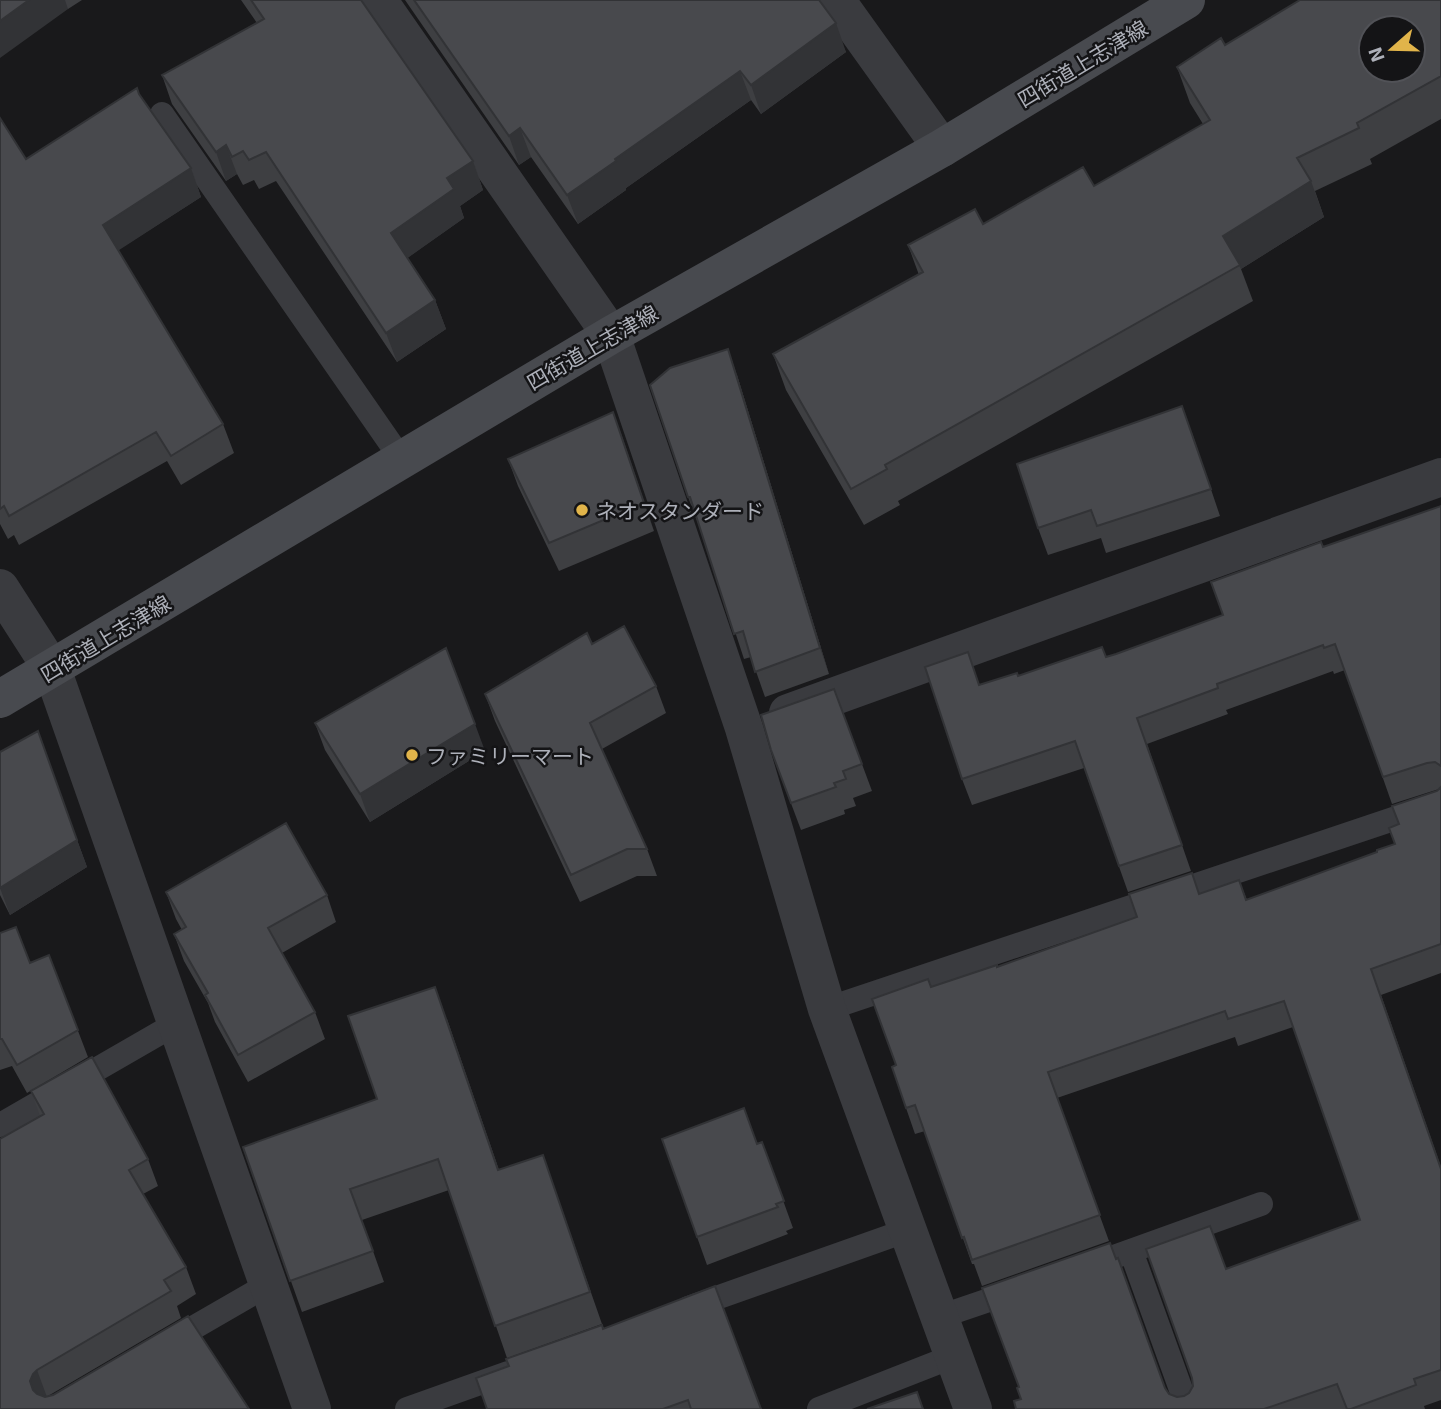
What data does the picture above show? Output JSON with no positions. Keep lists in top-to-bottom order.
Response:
{
  "streets": {
    "main road": ["四街道上志津線"]
  },
  "places": ["ネオスタンダード", "ファミリーマート"],
  "north": "left"
}
